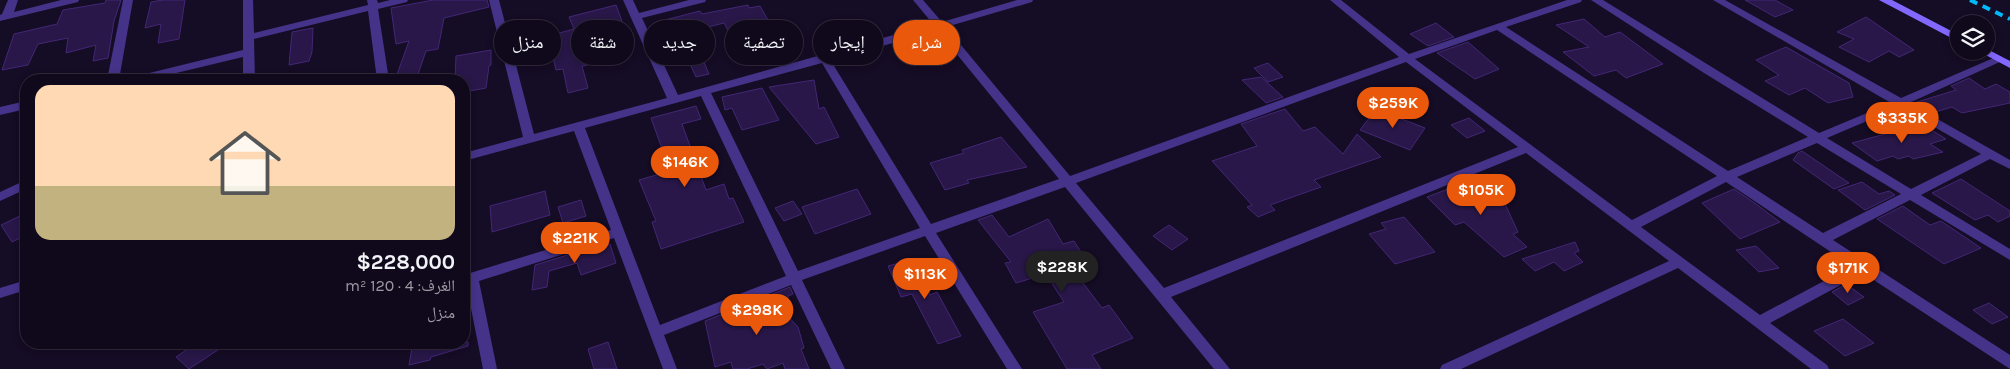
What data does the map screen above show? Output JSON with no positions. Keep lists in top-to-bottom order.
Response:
{
  "page": {
    "chip": [
      "شراء",
      "إيجار",
      "تصفية",
      "جديد",
      "شقة",
      "منزل"
    ],
    "list": [
      {
        "name": "$228,000",
        "note": "الغرف: 4 · 120 m² · منزل"
      }
    ],
    "price": [
      "$259K",
      "$335K",
      "$146K",
      "$105K",
      "$221K",
      "$228K",
      "$171K",
      "$113K",
      "$298K"
    ]
  }
}
